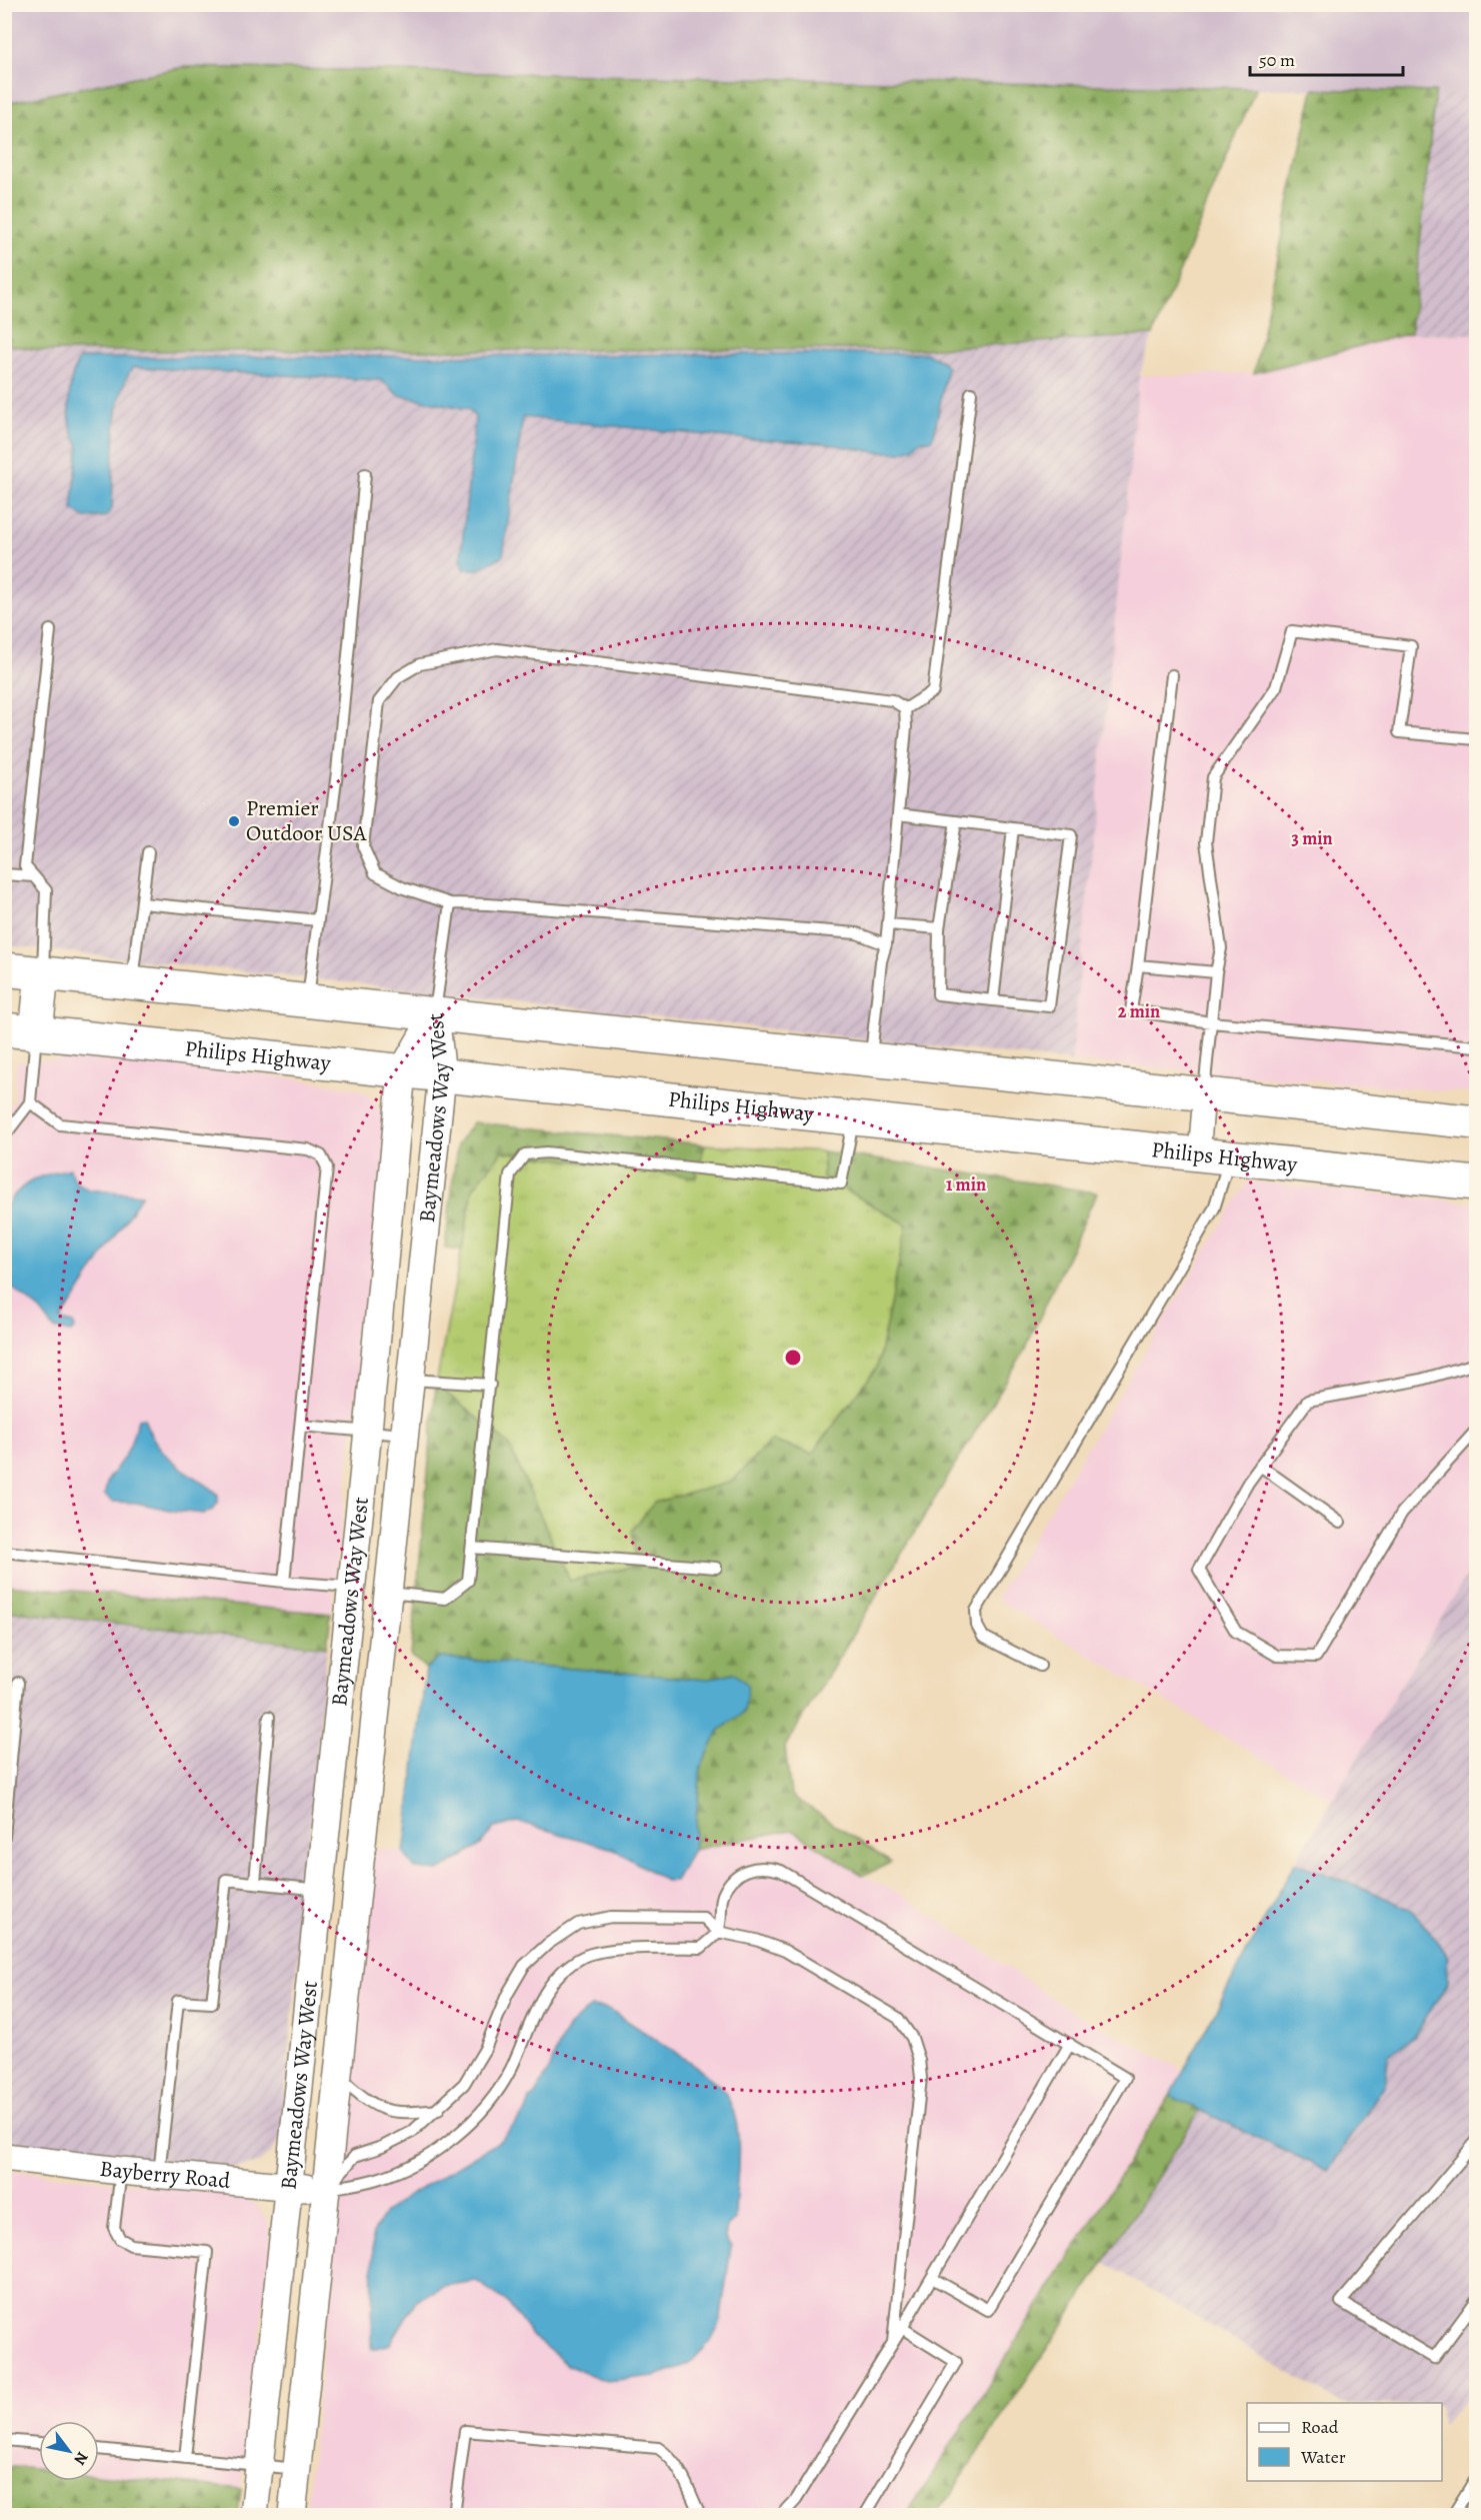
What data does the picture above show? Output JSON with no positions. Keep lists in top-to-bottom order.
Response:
{
  "streets": {
    "main road": ["Philips Highway"],
    "street": ["Baymeadows Way West", "Bayberry Road"]
  },
  "crossings": [
    ["Philips Highway", "Baymeadows Way West"],
    ["Baymeadows Way West", "Bayberry Road"]
  ],
  "places": ["Premier Outdoor USA"],
  "legend": ["Road", "Water"],
  "scale_bar": "50 m",
  "north": "bottom right",
  "rings": ["3 min", "2 min", "1 min"]
}
